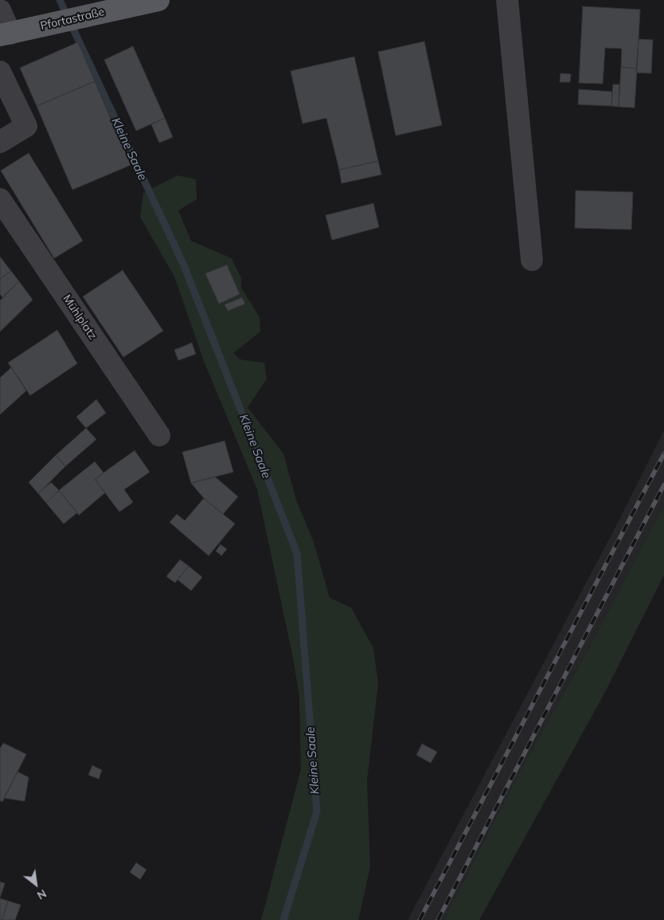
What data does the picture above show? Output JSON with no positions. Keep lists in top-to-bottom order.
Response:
{
  "streets": {
    "main road": ["Pfortastraße"],
    "street": ["Mühlplatz"]
  },
  "water": ["Kleine Saale"],
  "north": "bottom right"
}
